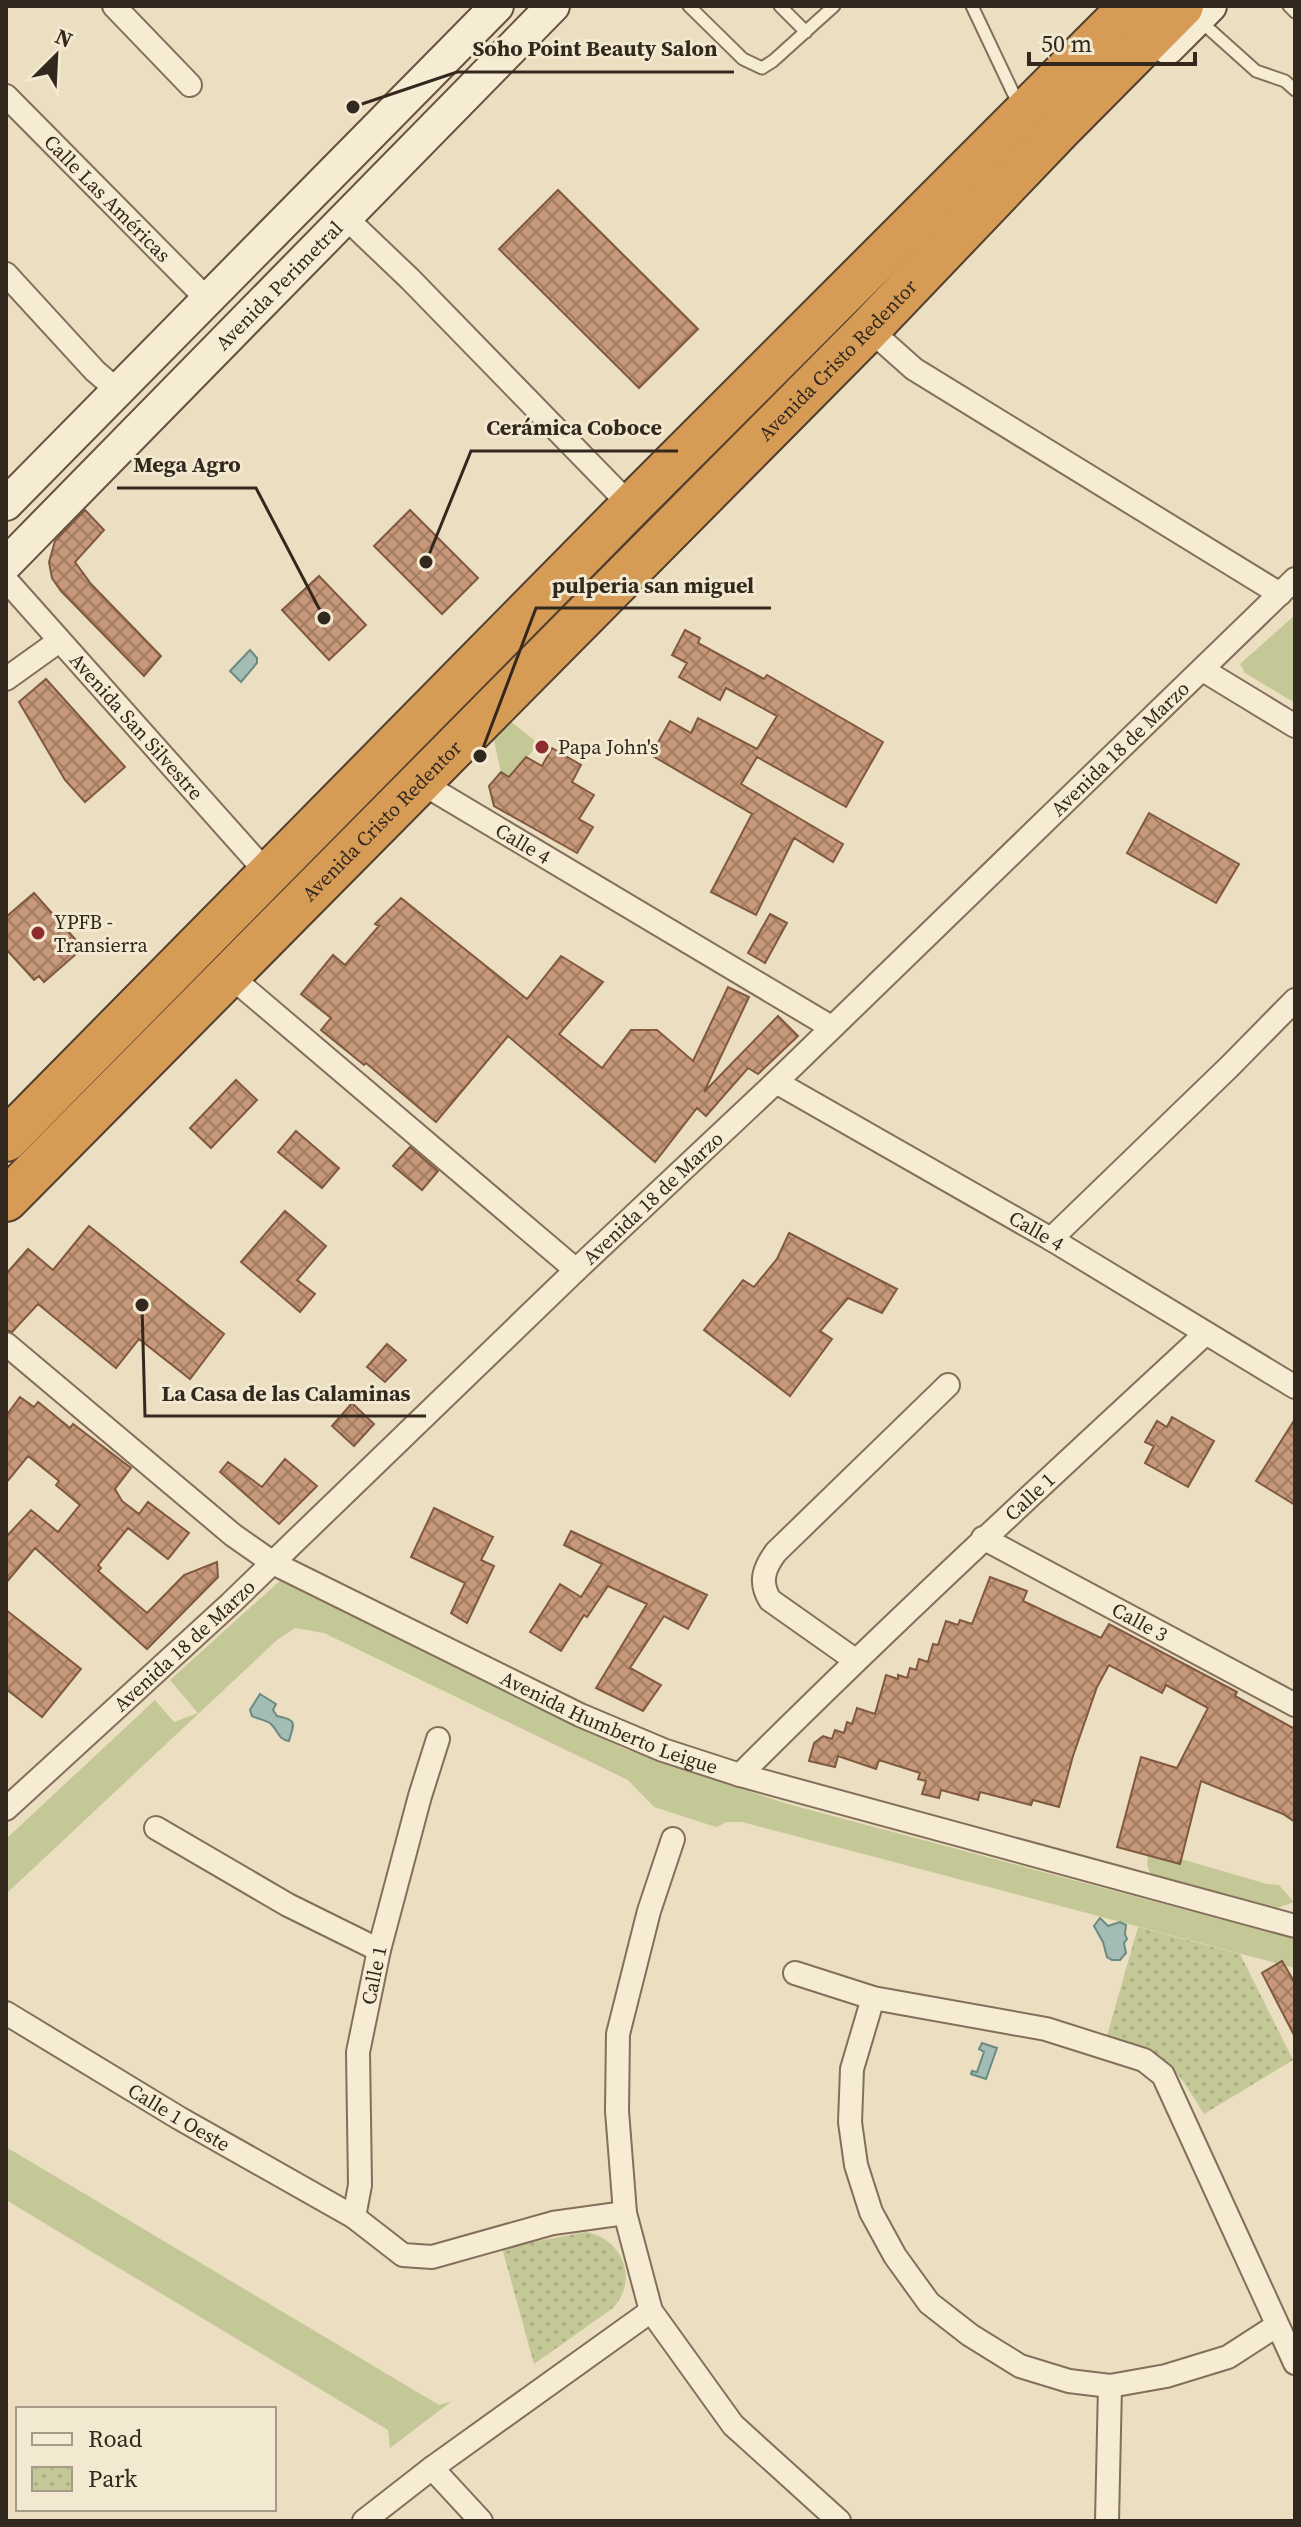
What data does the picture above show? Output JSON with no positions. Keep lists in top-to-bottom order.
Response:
{
  "streets": {
    "highway": ["Avenida Cristo Redentor"],
    "street": [
      "Calle Las Américas",
      "Avenida Perimetral",
      "Avenida San Silvestre",
      "Avenida 18 de Marzo",
      "Calle 4",
      "Calle 1",
      "Calle 3",
      "Avenida Humberto Leigue",
      "Calle 1 Oeste"
    ]
  },
  "crossings": [
    ["Calle Las Américas", "Avenida Perimetral"],
    ["Avenida Cristo Redentor", "Avenida San Silvestre"],
    ["Avenida Cristo Redentor", "Calle 4"],
    ["Avenida 18 de Marzo", "Calle 4"],
    ["Avenida 18 de Marzo", "Avenida Humberto Leigue"],
    ["Calle 4", "Calle 1"],
    ["Calle 1", "Calle 3"],
    ["Calle 1", "Avenida Humberto Leigue"],
    ["Calle 1", "Calle 1 Oeste"]
  ],
  "places": [
    "Soho Point Beauty Salon",
    "Cerámica Coboce",
    "Mega Agro",
    "Papa John's",
    "pulperia san miguel",
    "YPFB - Transierra",
    "La Casa de las Calaminas"
  ],
  "legend": ["Road", "Park"],
  "scale_bar": "50 m",
  "north": "top right"
}
